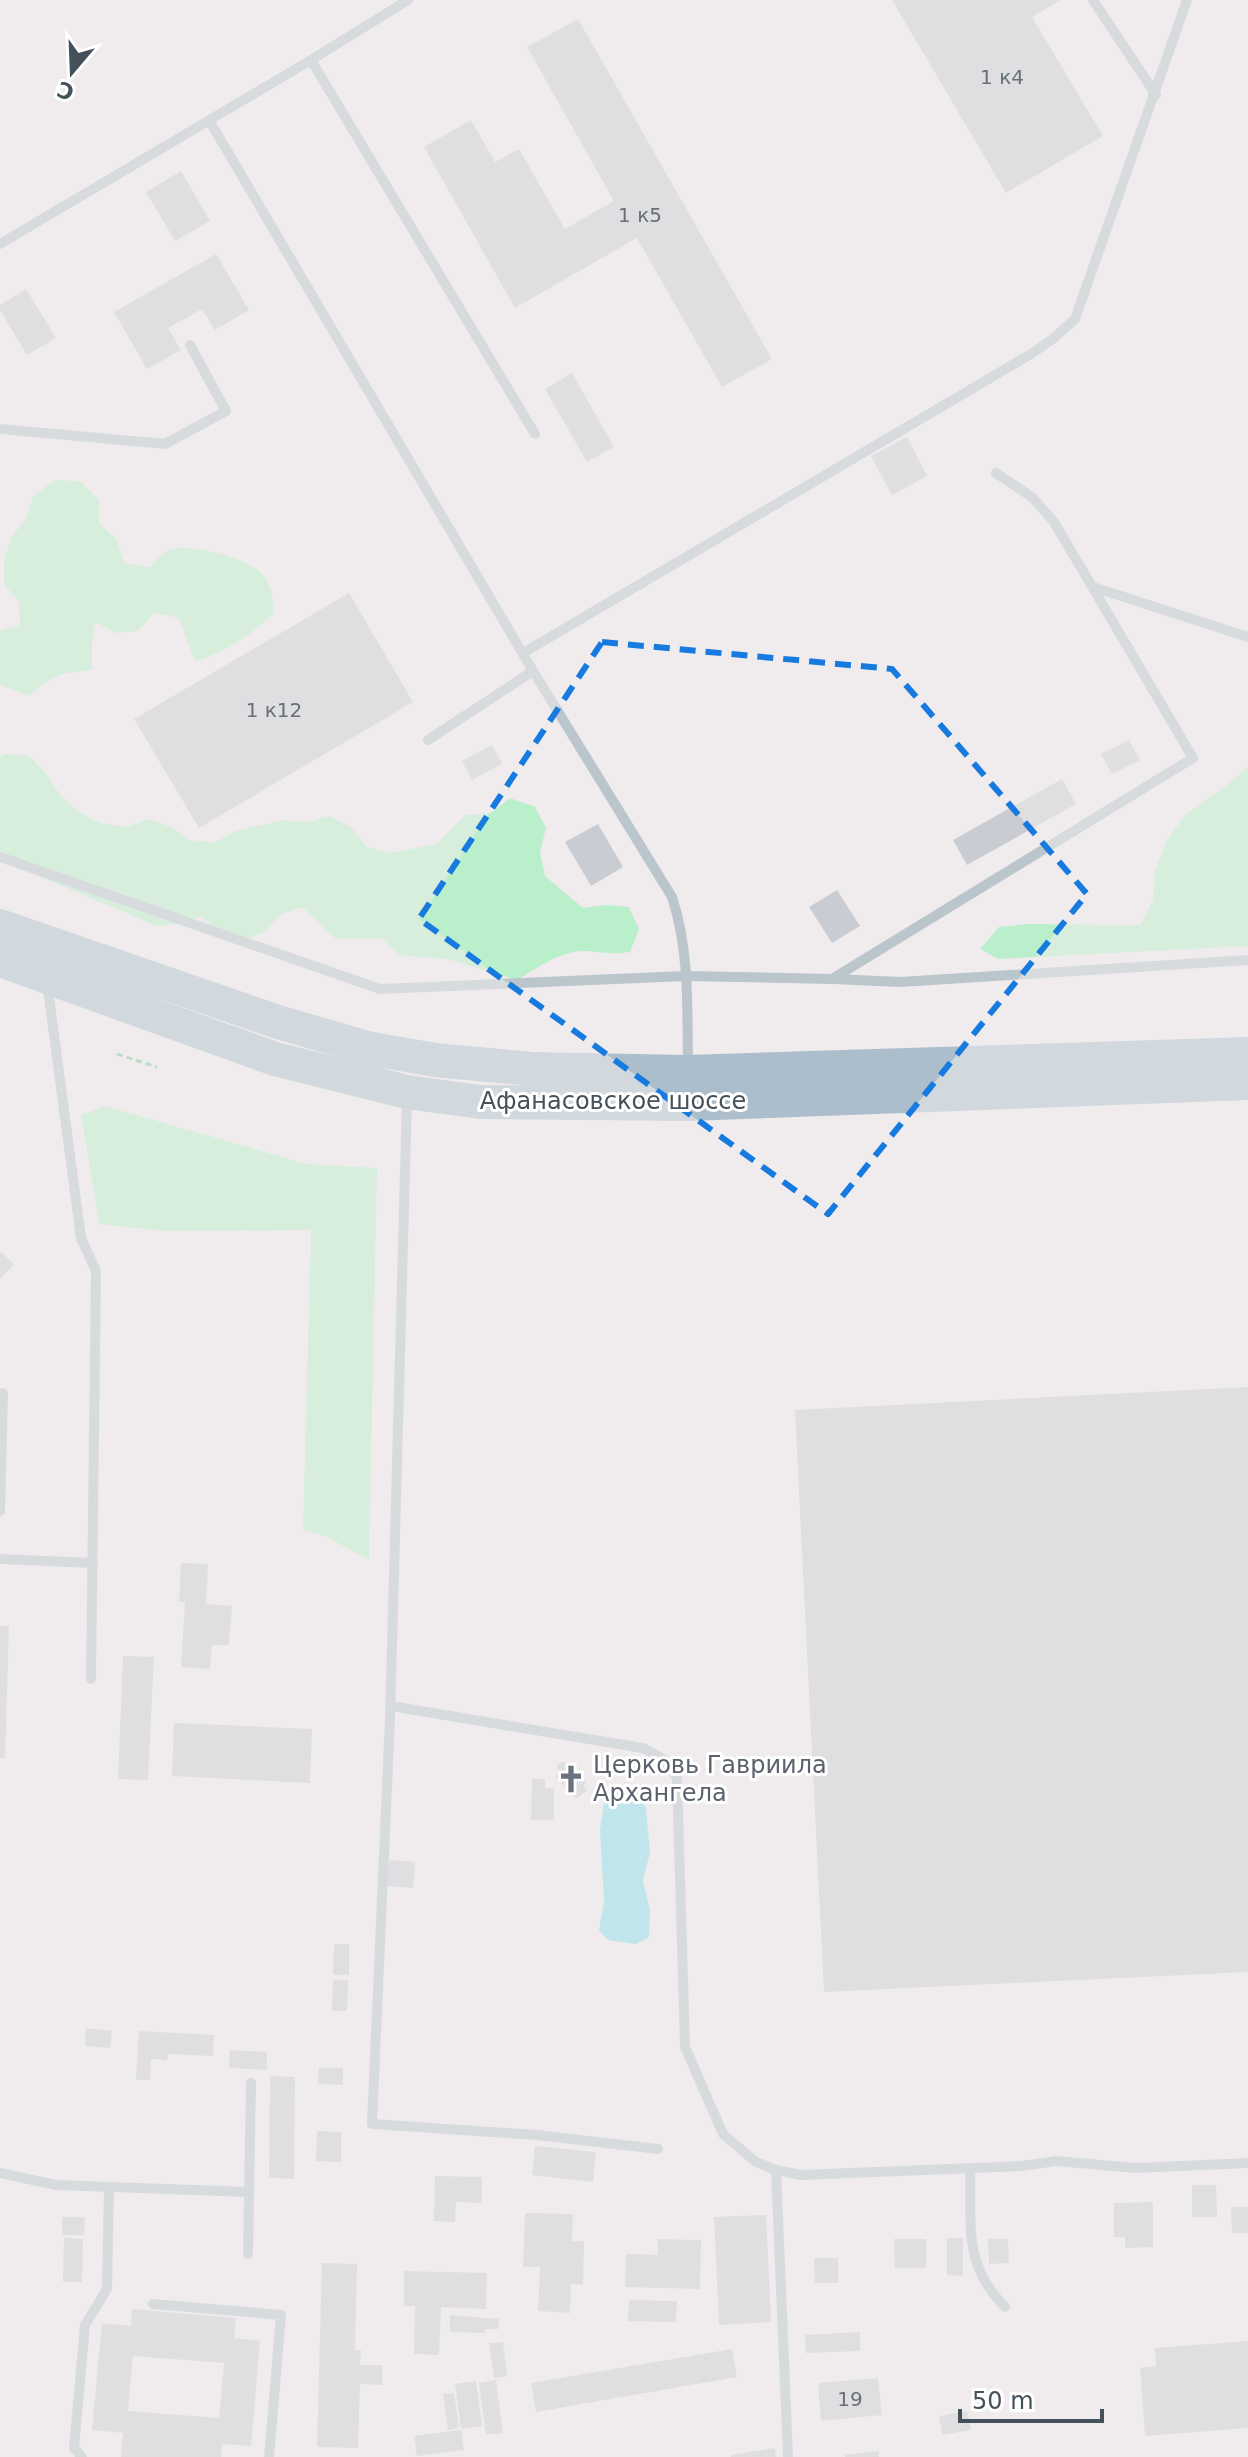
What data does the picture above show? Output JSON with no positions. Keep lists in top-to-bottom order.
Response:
{
  "streets": {
    "main road": ["Афанасовское шоссе"]
  },
  "places": {
    "church": ["Церковь Гавриила Архангела"]
  },
  "house_numbers": [
    "1 к4",
    "1 к5",
    "1 к12",
    "19"
  ],
  "scale_bar": "50 m",
  "north": "bottom"
}
